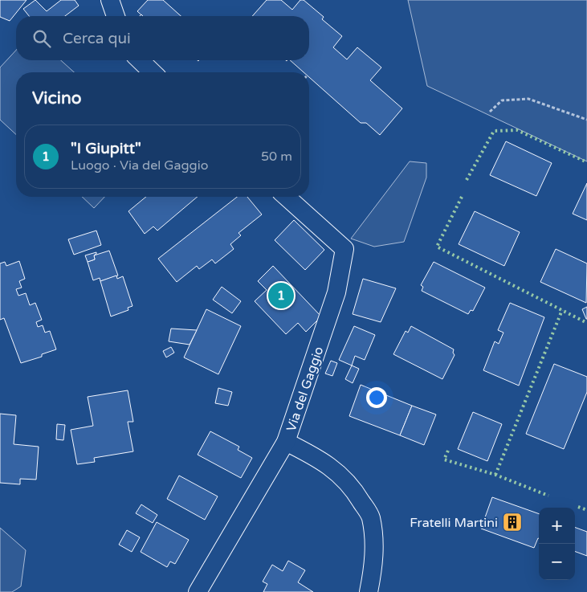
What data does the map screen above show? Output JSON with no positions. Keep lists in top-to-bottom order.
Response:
{
  "streets": {
    "street": ["Via del Gaggio"]
  },
  "places": {
    "building": ["Fratelli Martini"]
  },
  "page": {
    "search": "Cerca qui",
    "heading": "Vicino",
    "list": [
      {
        "mark": "1",
        "name": "\"I Giupitt\"",
        "note": "Luogo · Via del Gaggio",
        "value": "50 m"
      }
    ],
    "pins": "1",
    "map_buttons": ["+", "−"]
  }
}
